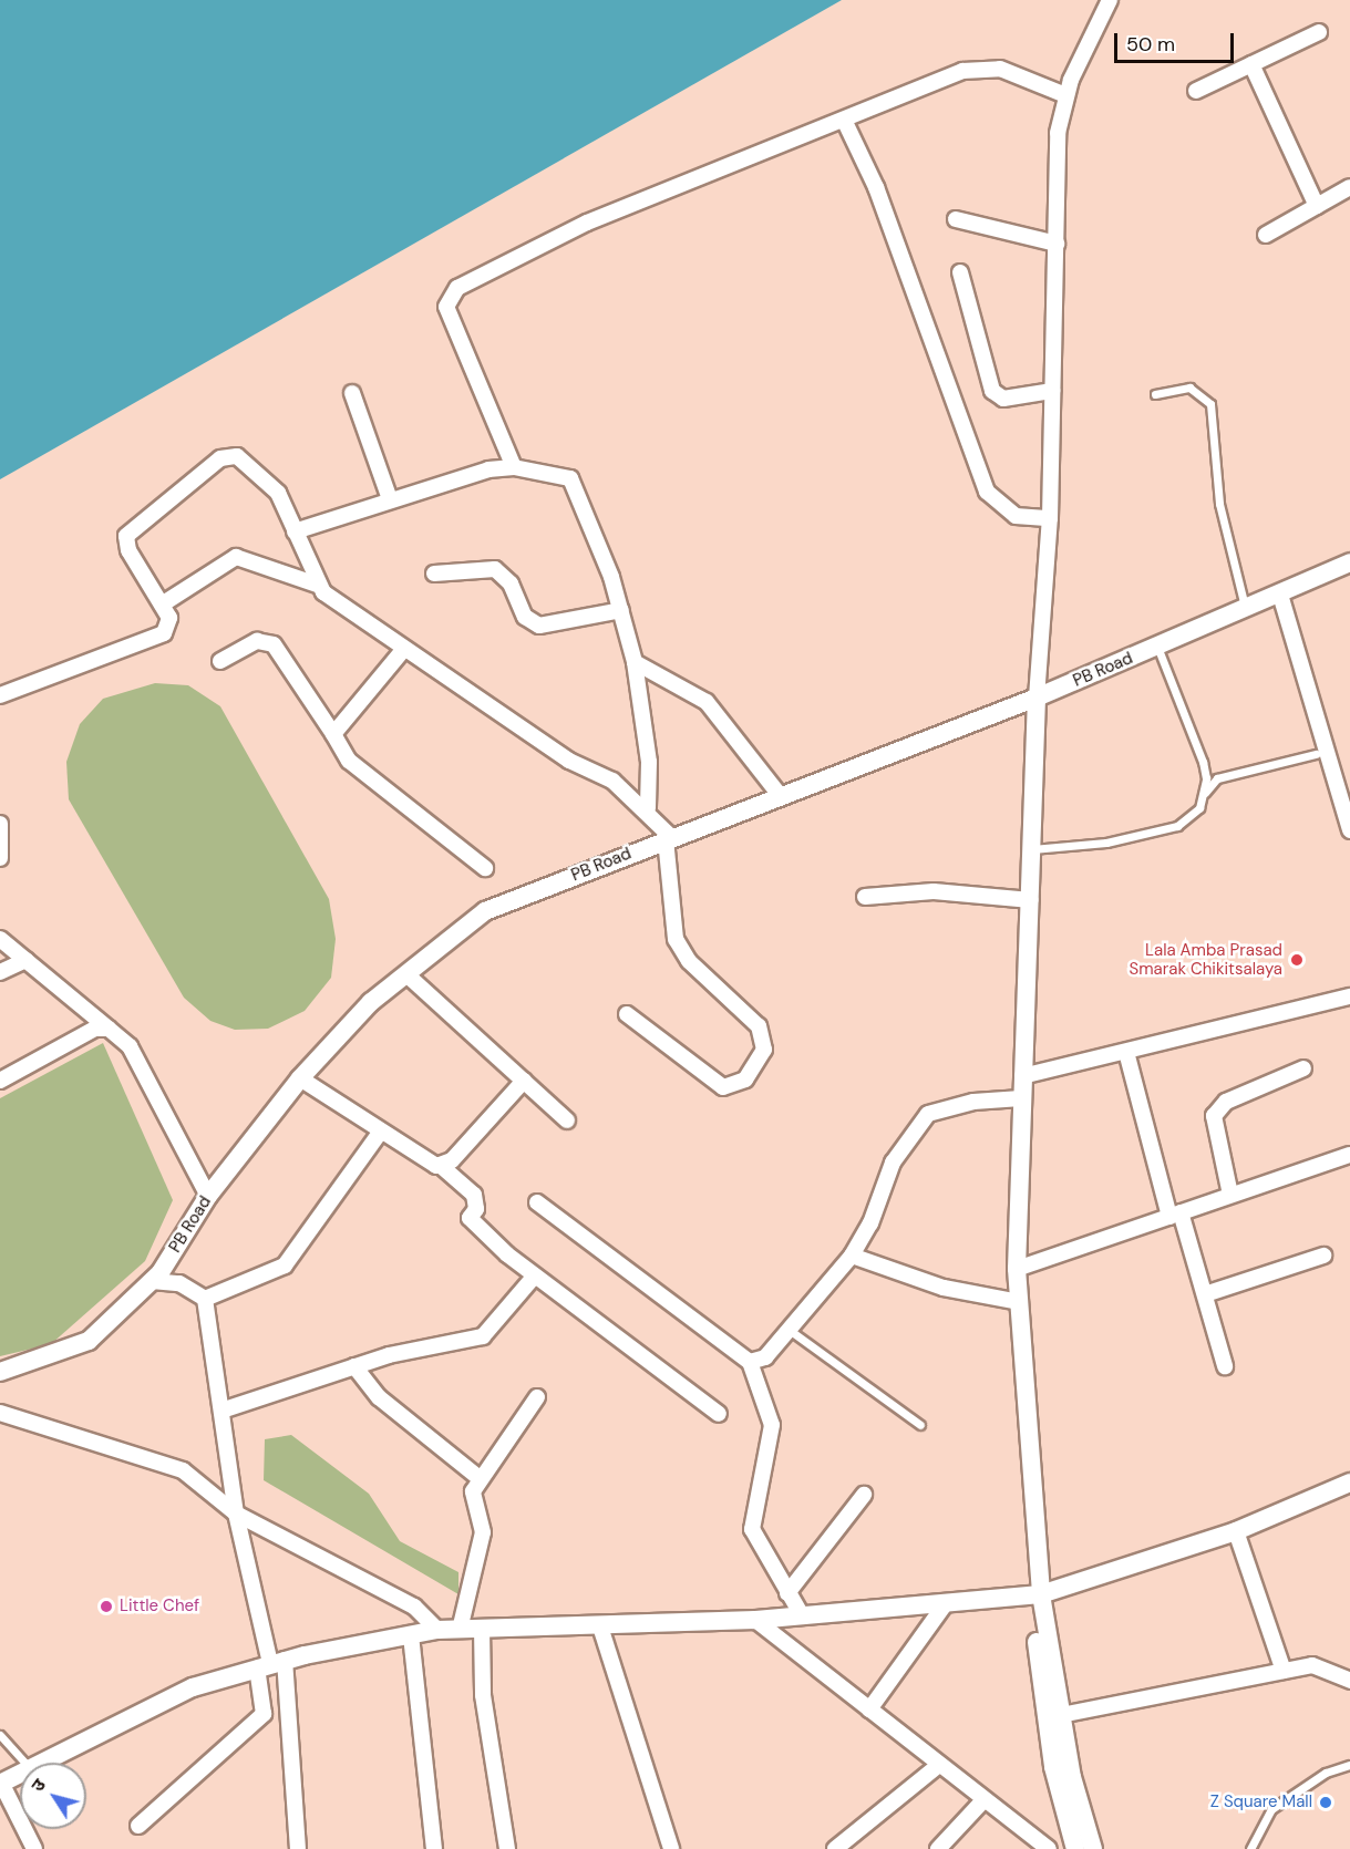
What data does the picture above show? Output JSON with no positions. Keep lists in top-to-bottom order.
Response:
{
  "streets": {
    "street": ["PB Road"]
  },
  "places": ["Lala Amba Prasad Smarak Chikitsalaya", "Little Chef", "Z Square Mall"],
  "scale_bar": "50 m",
  "north": "top left"
}
